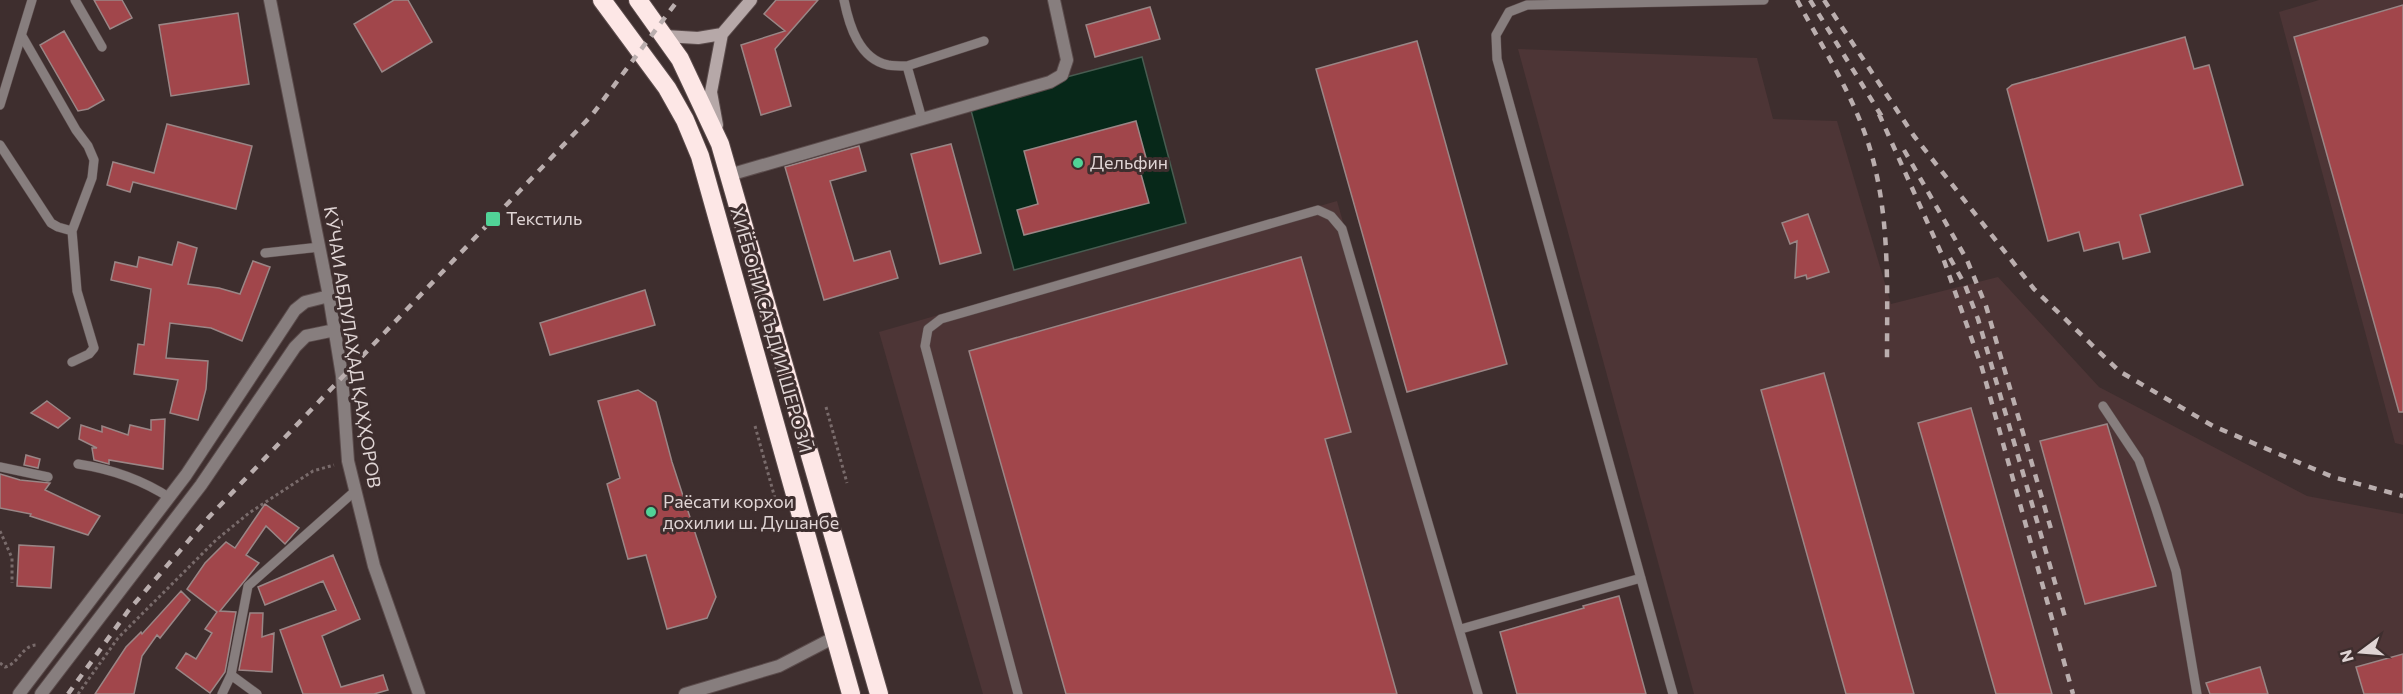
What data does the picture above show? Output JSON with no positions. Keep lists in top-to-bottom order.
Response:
{
  "streets": {
    "highway": ["ХИЁБОНИ САЪДИИ ШЕРОЗӢ"],
    "street": ["КӮЧАИ АБДУЛАҲАД ҚАҲҲОРОВ"]
  },
  "places": {
    "other": ["Дельфин", "Раёсати корхои дохилии ш. Душанбе"],
    "transit": ["Текстиль"]
  },
  "north": "left"
}
